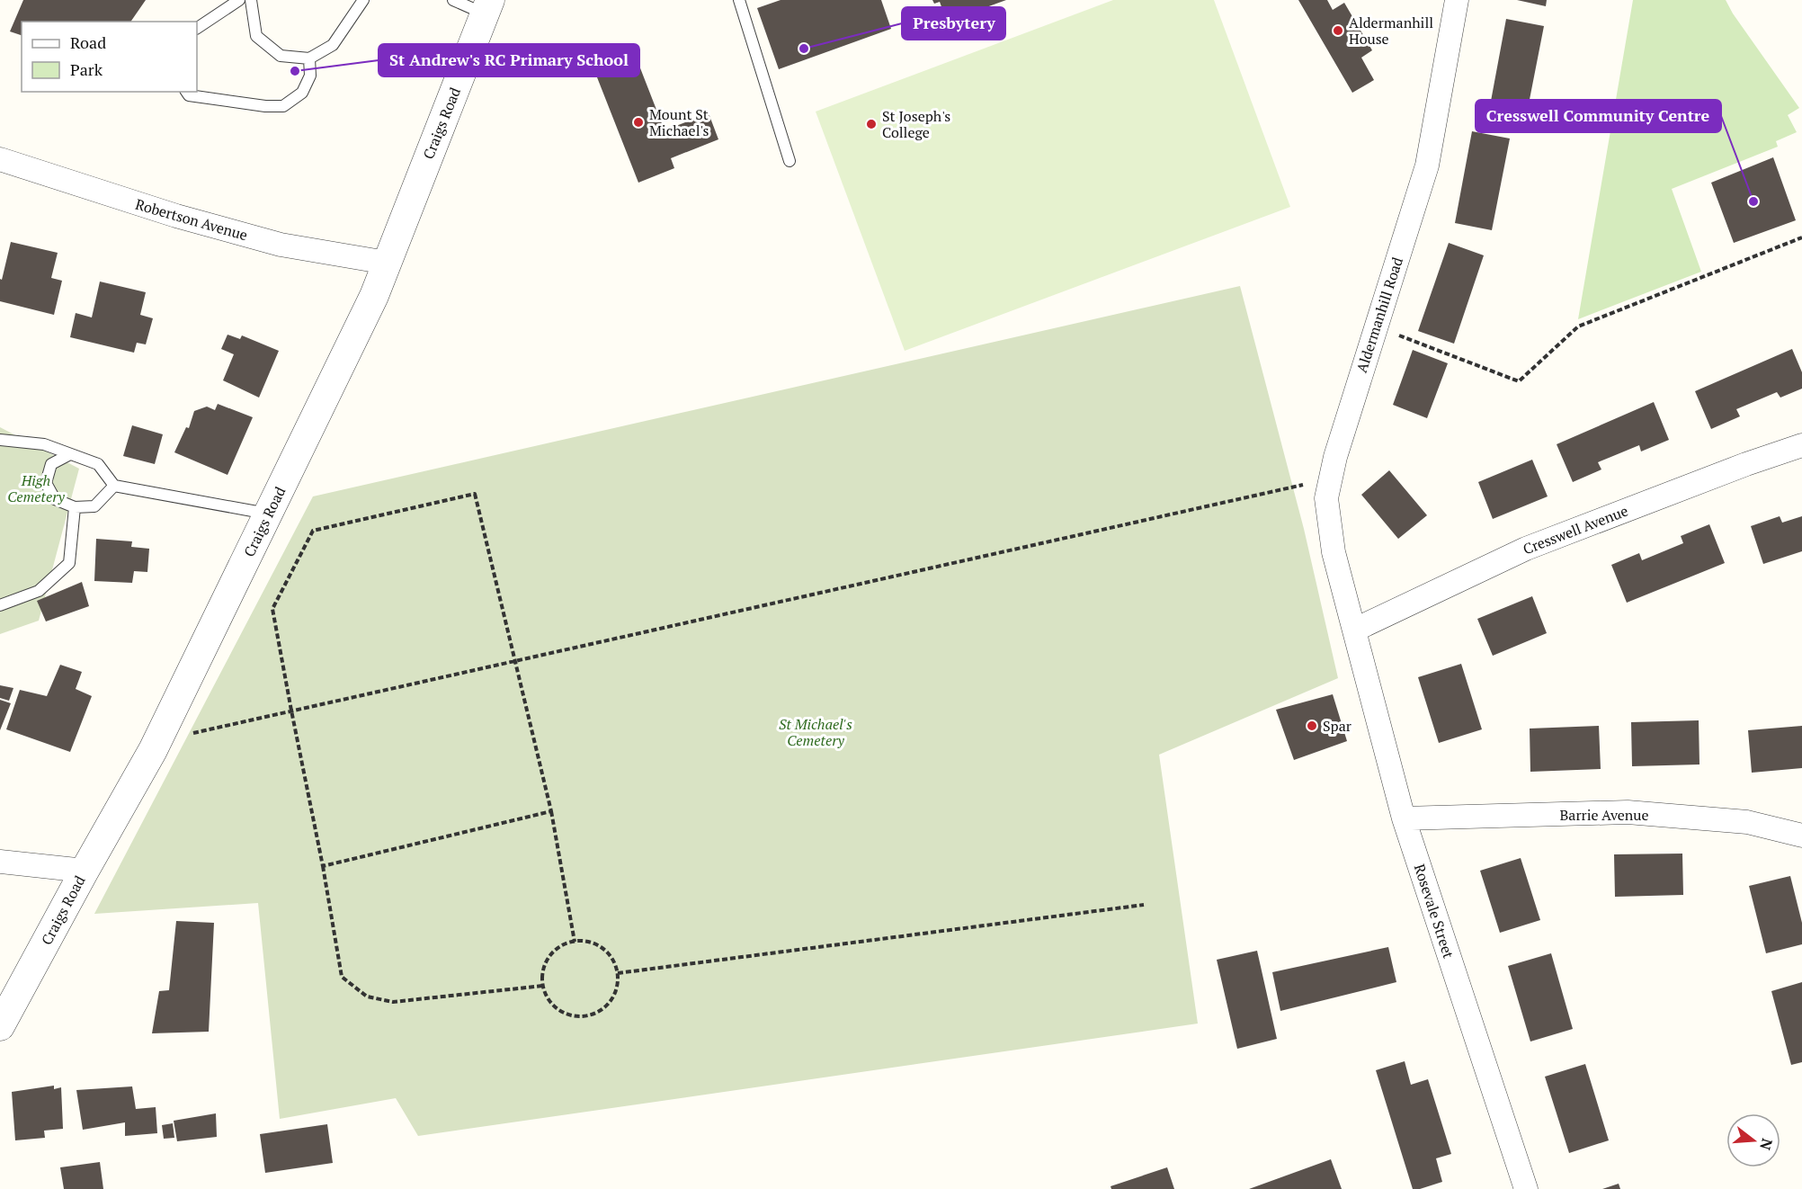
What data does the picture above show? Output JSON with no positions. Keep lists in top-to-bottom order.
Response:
{
  "streets": {
    "street": [
      "Craigs Road",
      "Robertson Avenue",
      "Aldermanhill Road",
      "Cresswell Avenue",
      "Barrie Avenue",
      "Rosevale Street"
    ]
  },
  "crossings": [
    ["Craigs Road", "Robertson Avenue"],
    ["Aldermanhill Road", "Cresswell Avenue"],
    ["Aldermanhill Road", "Rosevale Street"],
    ["Cresswell Avenue", "Rosevale Street"],
    ["Barrie Avenue", "Rosevale Street"]
  ],
  "parks": ["High Cemetery", "St Michael's Cemetery"],
  "places": [
    "Aldermanhill House",
    "Presbytery",
    "St Andrew's RC Primary School",
    "Mount St Michael's",
    "St Joseph's College",
    "Cresswell Community Centre",
    "Spar"
  ],
  "legend": ["Road", "Park"],
  "north": "right"
}
